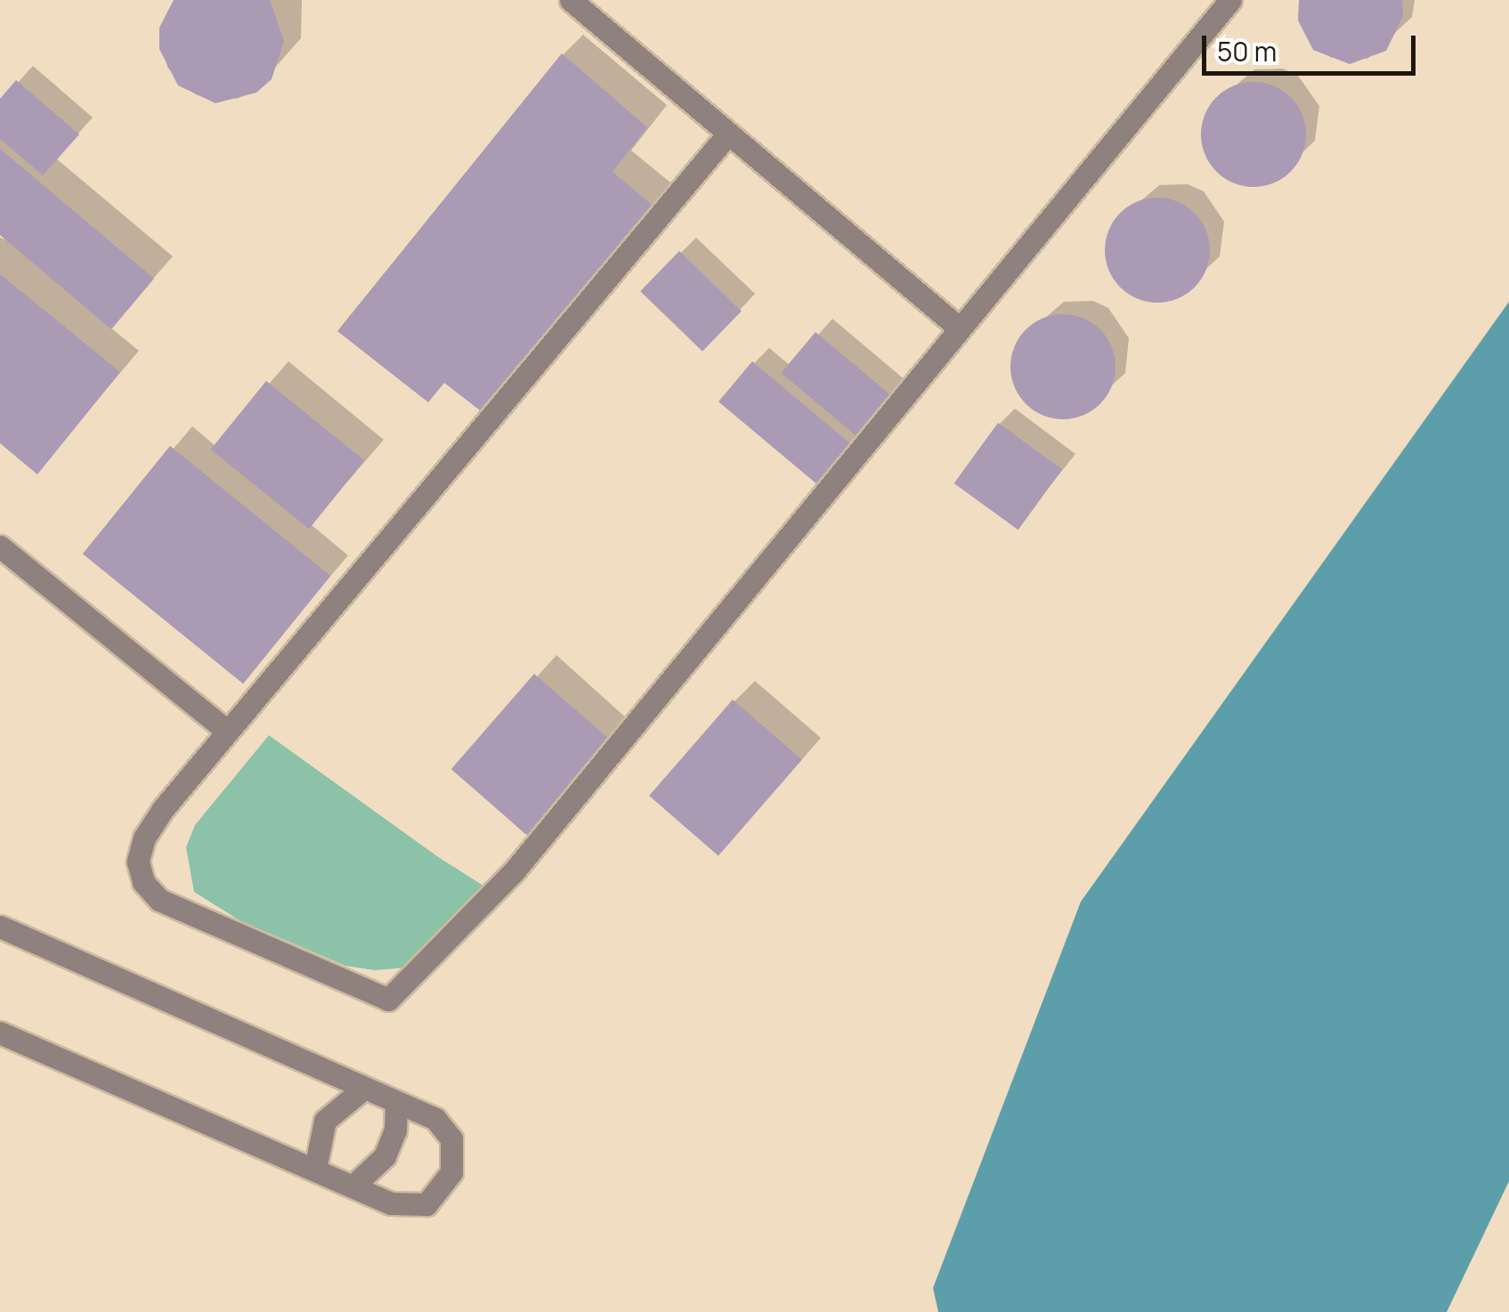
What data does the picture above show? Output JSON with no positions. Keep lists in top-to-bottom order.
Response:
{
  "scale_bar": "50 m"
}
